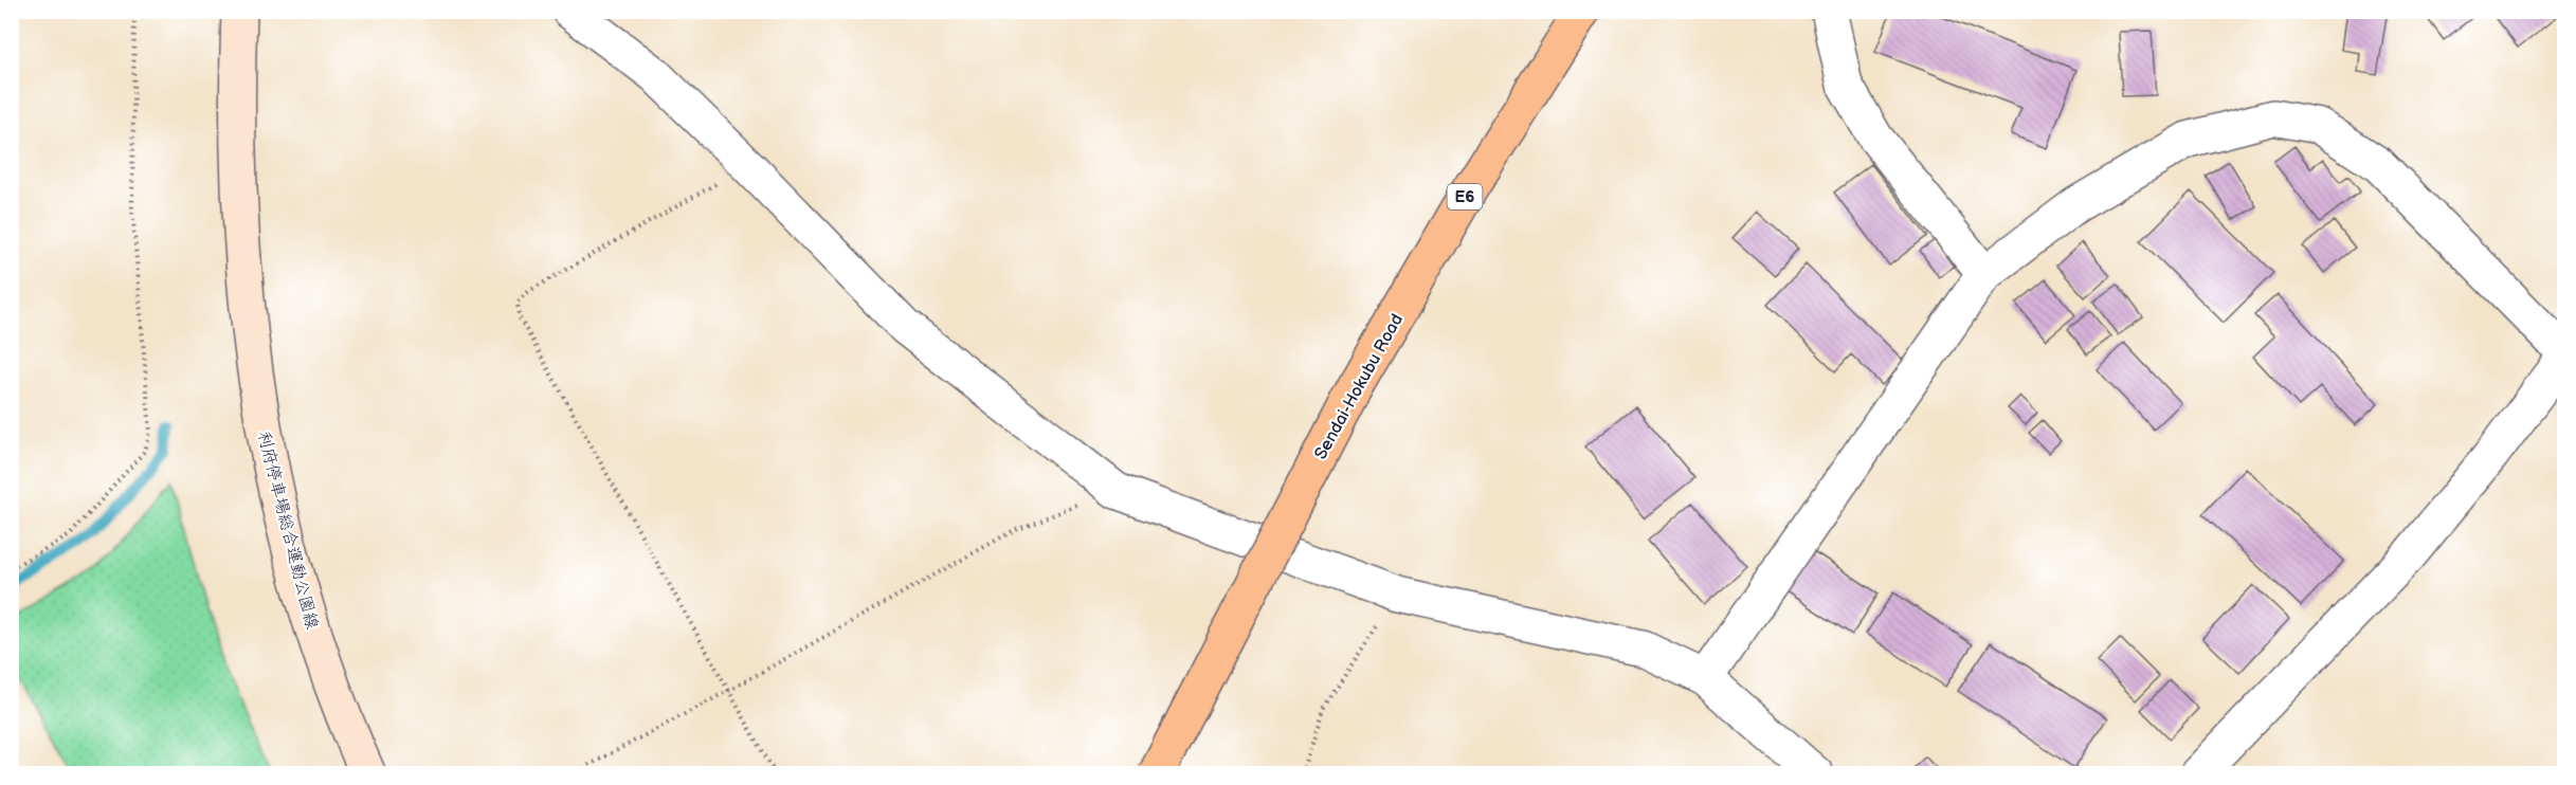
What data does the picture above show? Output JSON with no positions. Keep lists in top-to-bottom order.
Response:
{
  "streets": {
    "highway": ["E6", "Sendai-Hokubu Road"],
    "main road": ["利府停車場総合運動公園線"]
  }
}
